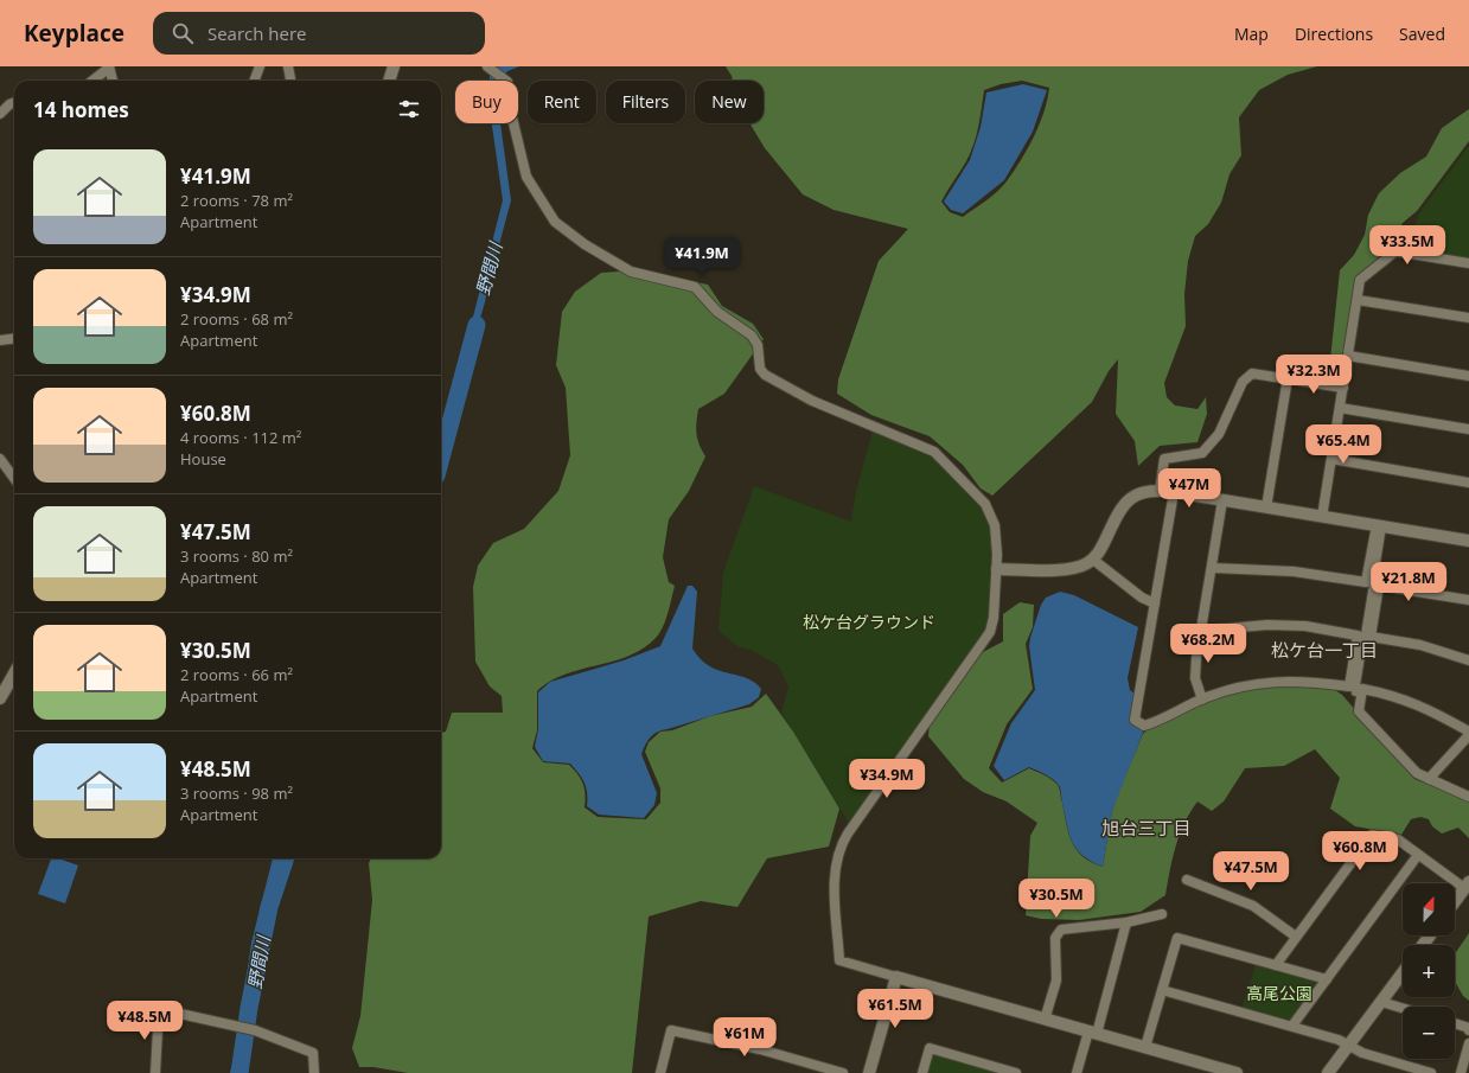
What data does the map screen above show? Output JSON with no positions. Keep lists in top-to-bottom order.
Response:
{
  "districts": ["松ケ台一丁目", "旭台三丁目"],
  "water": ["野間川"],
  "parks": ["松ケ台グラウンド", "高尾公園"],
  "north": "top",
  "page": {
    "header": "Keyplace",
    "search": "Search here",
    "nav": ["Map", "Directions", "Saved"],
    "chip": [
      "Buy",
      "Rent",
      "Filters",
      "New"
    ],
    "heading": "14 homes",
    "list": [
      {
        "name": "¥41.9M",
        "note": "2 rooms · 78 m² · Apartment"
      },
      {
        "name": "¥34.9M",
        "note": "2 rooms · 68 m² · Apartment"
      },
      {
        "name": "¥60.8M",
        "note": "4 rooms · 112 m² · House"
      },
      {
        "name": "¥47.5M",
        "note": "3 rooms · 80 m² · Apartment"
      },
      {
        "name": "¥30.5M",
        "note": "2 rooms · 66 m² · Apartment"
      },
      {
        "name": "¥48.5M",
        "note": "3 rooms · 98 m² · Apartment"
      }
    ],
    "price": [
      "¥33.5M",
      "¥41.9M",
      "¥32.3M",
      "¥65.4M",
      "¥47M",
      "¥21.8M",
      "¥68.2M",
      "¥34.9M",
      "¥60.8M",
      "¥47.5M",
      "¥30.5M",
      "¥61.5M",
      "¥48.5M",
      "¥61M"
    ],
    "map_buttons": ["+", "−"]
  }
}
